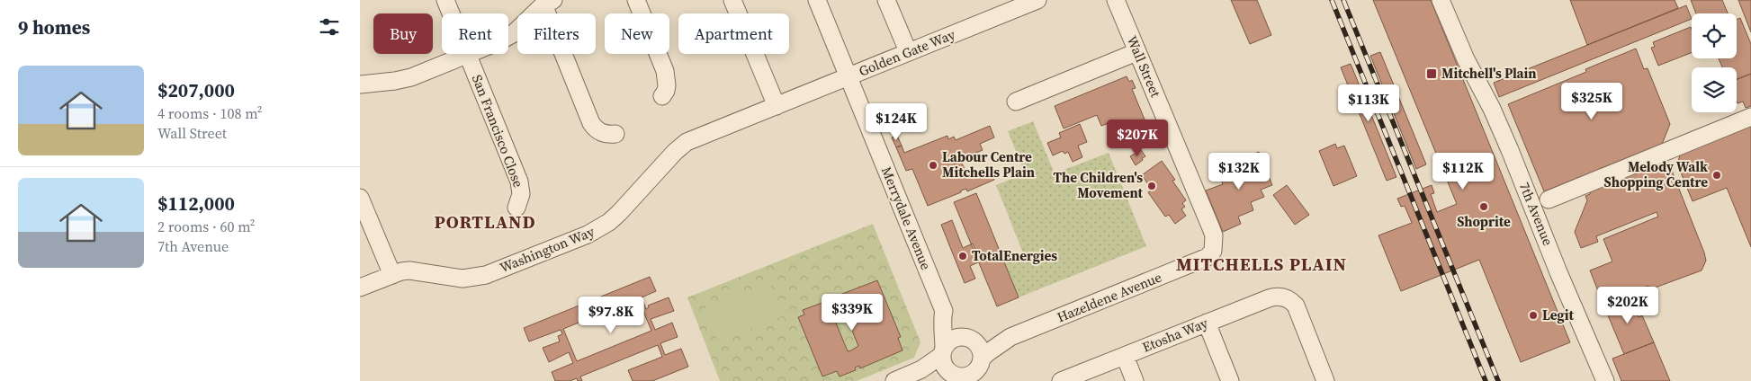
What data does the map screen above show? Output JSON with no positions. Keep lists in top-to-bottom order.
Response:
{
  "streets": {
    "street": [
      "Golden Gate Way",
      "Wall Street",
      "San Francisco Close",
      "7th Avenue",
      "Merrydale Avenue",
      "Washington Way",
      "Hazeldene Avenue",
      "Etosha Way"
    ]
  },
  "crossings": [
    ["Golden Gate Way", "Merrydale Avenue"],
    ["Golden Gate Way", "Washington Way"],
    ["Wall Street", "Hazeldene Avenue"],
    ["Merrydale Avenue", "Hazeldene Avenue"]
  ],
  "districts": ["PORTLAND", "MITCHELLS PLAIN"],
  "places": {
    "transit": ["Mitchell's Plain"],
    "other": [
      "Labour Centre Mitchells Plain",
      "Melody Walk Shopping Centre",
      "The Children's Movement",
      "Shoprite",
      "TotalEnergies",
      "Legit"
    ]
  },
  "page": {
    "heading": "9 homes",
    "chip": [
      "Buy",
      "Rent",
      "Filters",
      "New",
      "Apartment"
    ],
    "list": [
      {
        "name": "$207,000",
        "note": "4 rooms · 108 m² · Wall Street"
      },
      {
        "name": "$112,000",
        "note": "2 rooms · 60 m² · 7th Avenue"
      }
    ],
    "price": [
      "$325K",
      "$113K",
      "$124K",
      "$207K",
      "$132K",
      "$112K",
      "$202K",
      "$339K",
      "$97.8K"
    ]
  }
}
